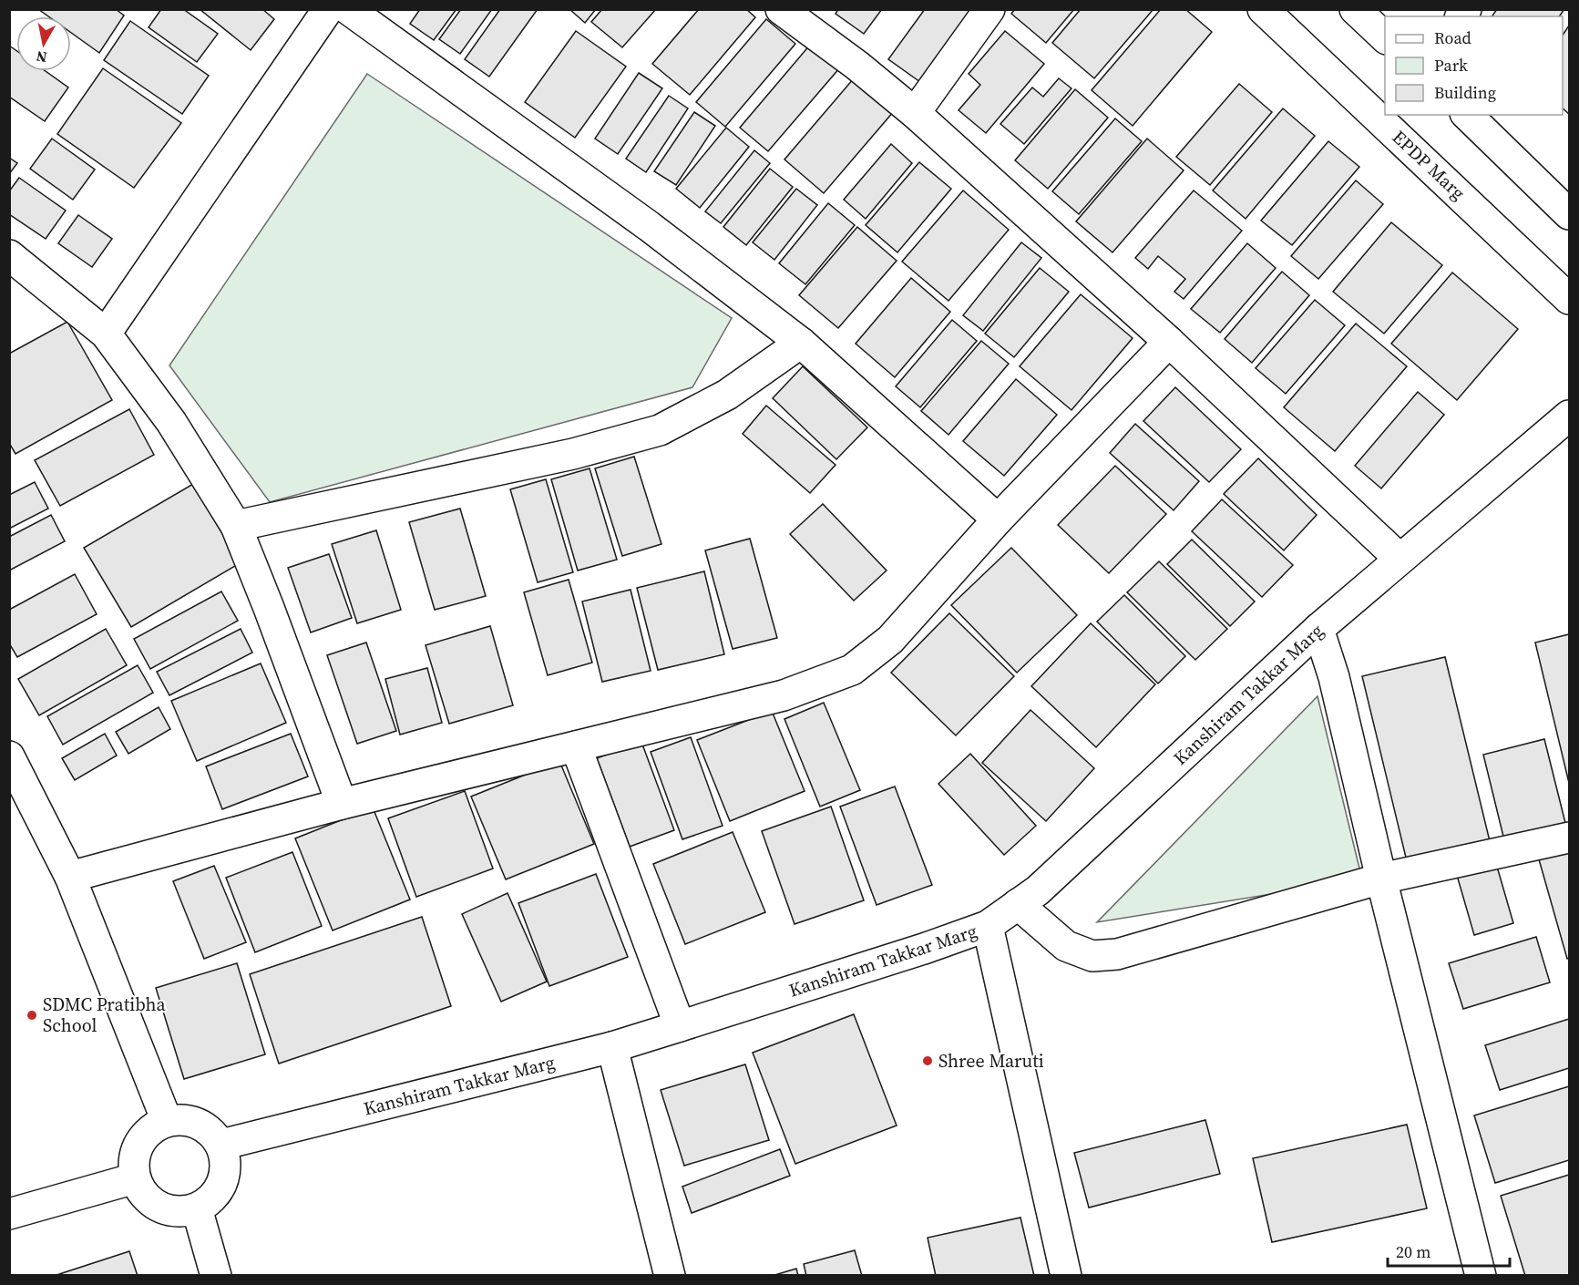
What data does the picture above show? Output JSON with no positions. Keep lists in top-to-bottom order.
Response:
{
  "streets": {
    "street": ["EPDP Marg", "Kanshiram Takkar Marg"]
  },
  "places": ["SDMC Pratibha School", "Shree Maruti"],
  "legend": ["Road", "Park", "Building"],
  "scale_bar": "20 m",
  "north": "bottom"
}
